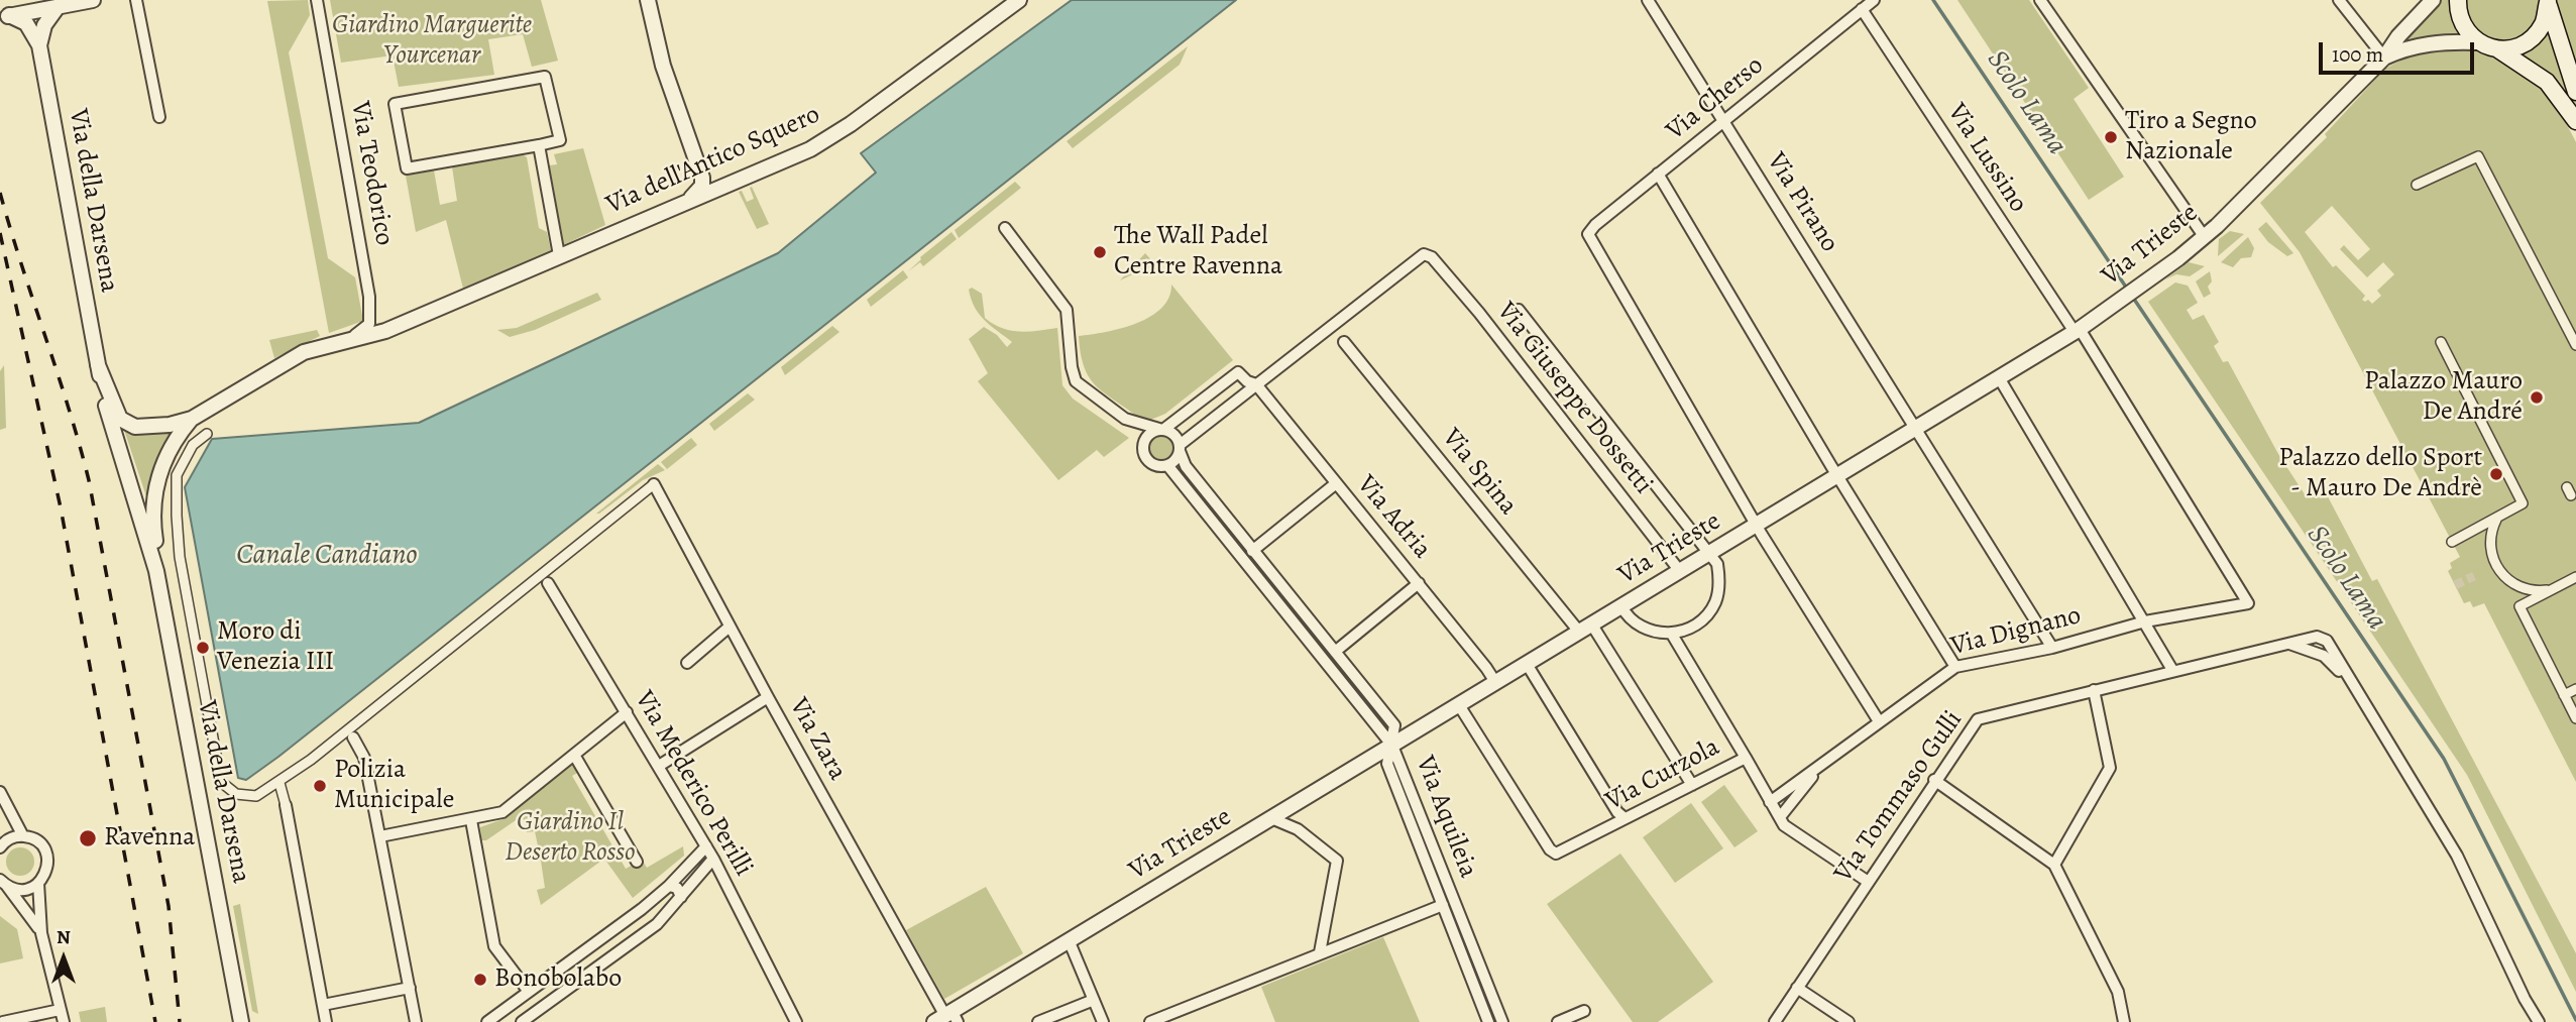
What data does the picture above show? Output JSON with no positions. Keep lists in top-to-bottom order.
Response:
{
  "streets": {
    "street": [
      "Via Cherso",
      "Via Lussino",
      "Via dell'Antico Squero",
      "Via Teodorico",
      "Via della Darsena",
      "Via Pirano",
      "Via Trieste",
      "Via Giuseppe Dossetti",
      "Via Spina",
      "Via Adria",
      "Via Dignano",
      "Via Zara",
      "Via Curzola",
      "Via Mederico Perilli",
      "Via Tommaso Gulli",
      "Via Aquileia"
    ]
  },
  "crossings": [
    ["Via Cherso", "Via Lussino"],
    ["Via Cherso", "Via Pirano"],
    ["Via Cherso", "Via Trieste"],
    ["Via Lussino", "Via Trieste"],
    ["Via Lussino", "Via Dignano"],
    ["Via dell'Antico Squero", "Via Teodorico"],
    ["Via dell'Antico Squero", "Via della Darsena"],
    ["Via Pirano", "Via Trieste"],
    ["Via Pirano", "Via Dignano"],
    ["Via Trieste", "Via Giuseppe Dossetti"],
    ["Via Trieste", "Via Spina"],
    ["Via Trieste", "Via Adria"],
    ["Via Trieste", "Via Zara"],
    ["Via Trieste", "Via Curzola"],
    ["Via Trieste", "Via Aquileia"],
    ["Via Giuseppe Dossetti", "Via Adria"],
    ["Via Spina", "Via Curzola"],
    ["Via Dignano", "Via Curzola"],
    ["Via Curzola", "Via Tommaso Gulli"]
  ],
  "water": ["Scolo Lama", "Canale Candiano"],
  "parks": ["Giardino Marguerite Yourcenar", "Giardino Il Deserto Rosso"],
  "places": [
    "Tiro a Segno Nazionale",
    "The Wall Padel Centre Ravenna",
    "Palazzo Mauro De André",
    "Palazzo dello Sport - Mauro De Andrè",
    "Moro di Venezia III",
    "Polizia Municipale",
    "Ravenna",
    "Bonobolabo"
  ],
  "scale_bar": "100 m",
  "north": "top"
}
